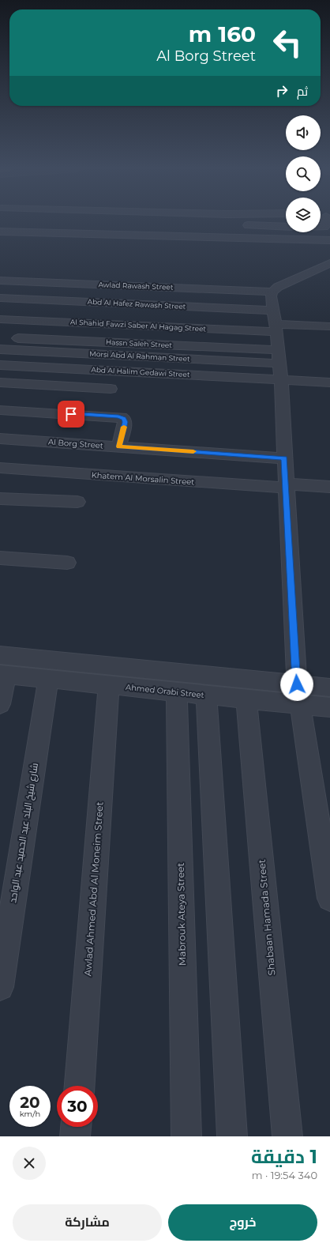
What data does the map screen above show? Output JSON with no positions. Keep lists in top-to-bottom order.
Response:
{
  "streets": {
    "street": [
      "Awlad Rawash Street",
      "Abd Al Hafez Rawash Street",
      "Al Shahid Fawzi Saber Al Hagag Street",
      "Hassn Saleh Street",
      "Morsi Abd Al Rahman Street",
      "Abd Al Halim Gedawi Street",
      "Al Borg Street",
      "Khatem Al Morsalin Street",
      "Ahmed Orabi Street",
      "شارع شيخ البلد عبد الحميد عبد الواحد",
      "Awlad Ahmed Abd Al Moneim Street",
      "Mabrouk Ateya Street",
      "Shabaan Hamada Street"
    ]
  },
  "crossings": [
    ["Abd Al Hafez Rawash Street", "Al Shahid Fawzi Saber Al Hagag Street"],
    ["Hassn Saleh Street", "Morsi Abd Al Rahman Street"],
    ["Ahmed Orabi Street", "شارع شيخ البلد عبد الحميد عبد الواحد"],
    ["Ahmed Orabi Street", "Awlad Ahmed Abd Al Moneim Street"],
    ["Ahmed Orabi Street", "Mabrouk Ateya Street"],
    ["Ahmed Orabi Street", "Shabaan Hamada Street"]
  ],
  "page": {
    "turn": ["160 m", "Al Borg Street"],
    "then": "ثم",
    "speed": "20 km/h",
    "limit": "30",
    "heading": ["1 دقيقة", "340 m · 19:54"],
    "buttons": ["خروج", "مشاركة"]
  }
}
